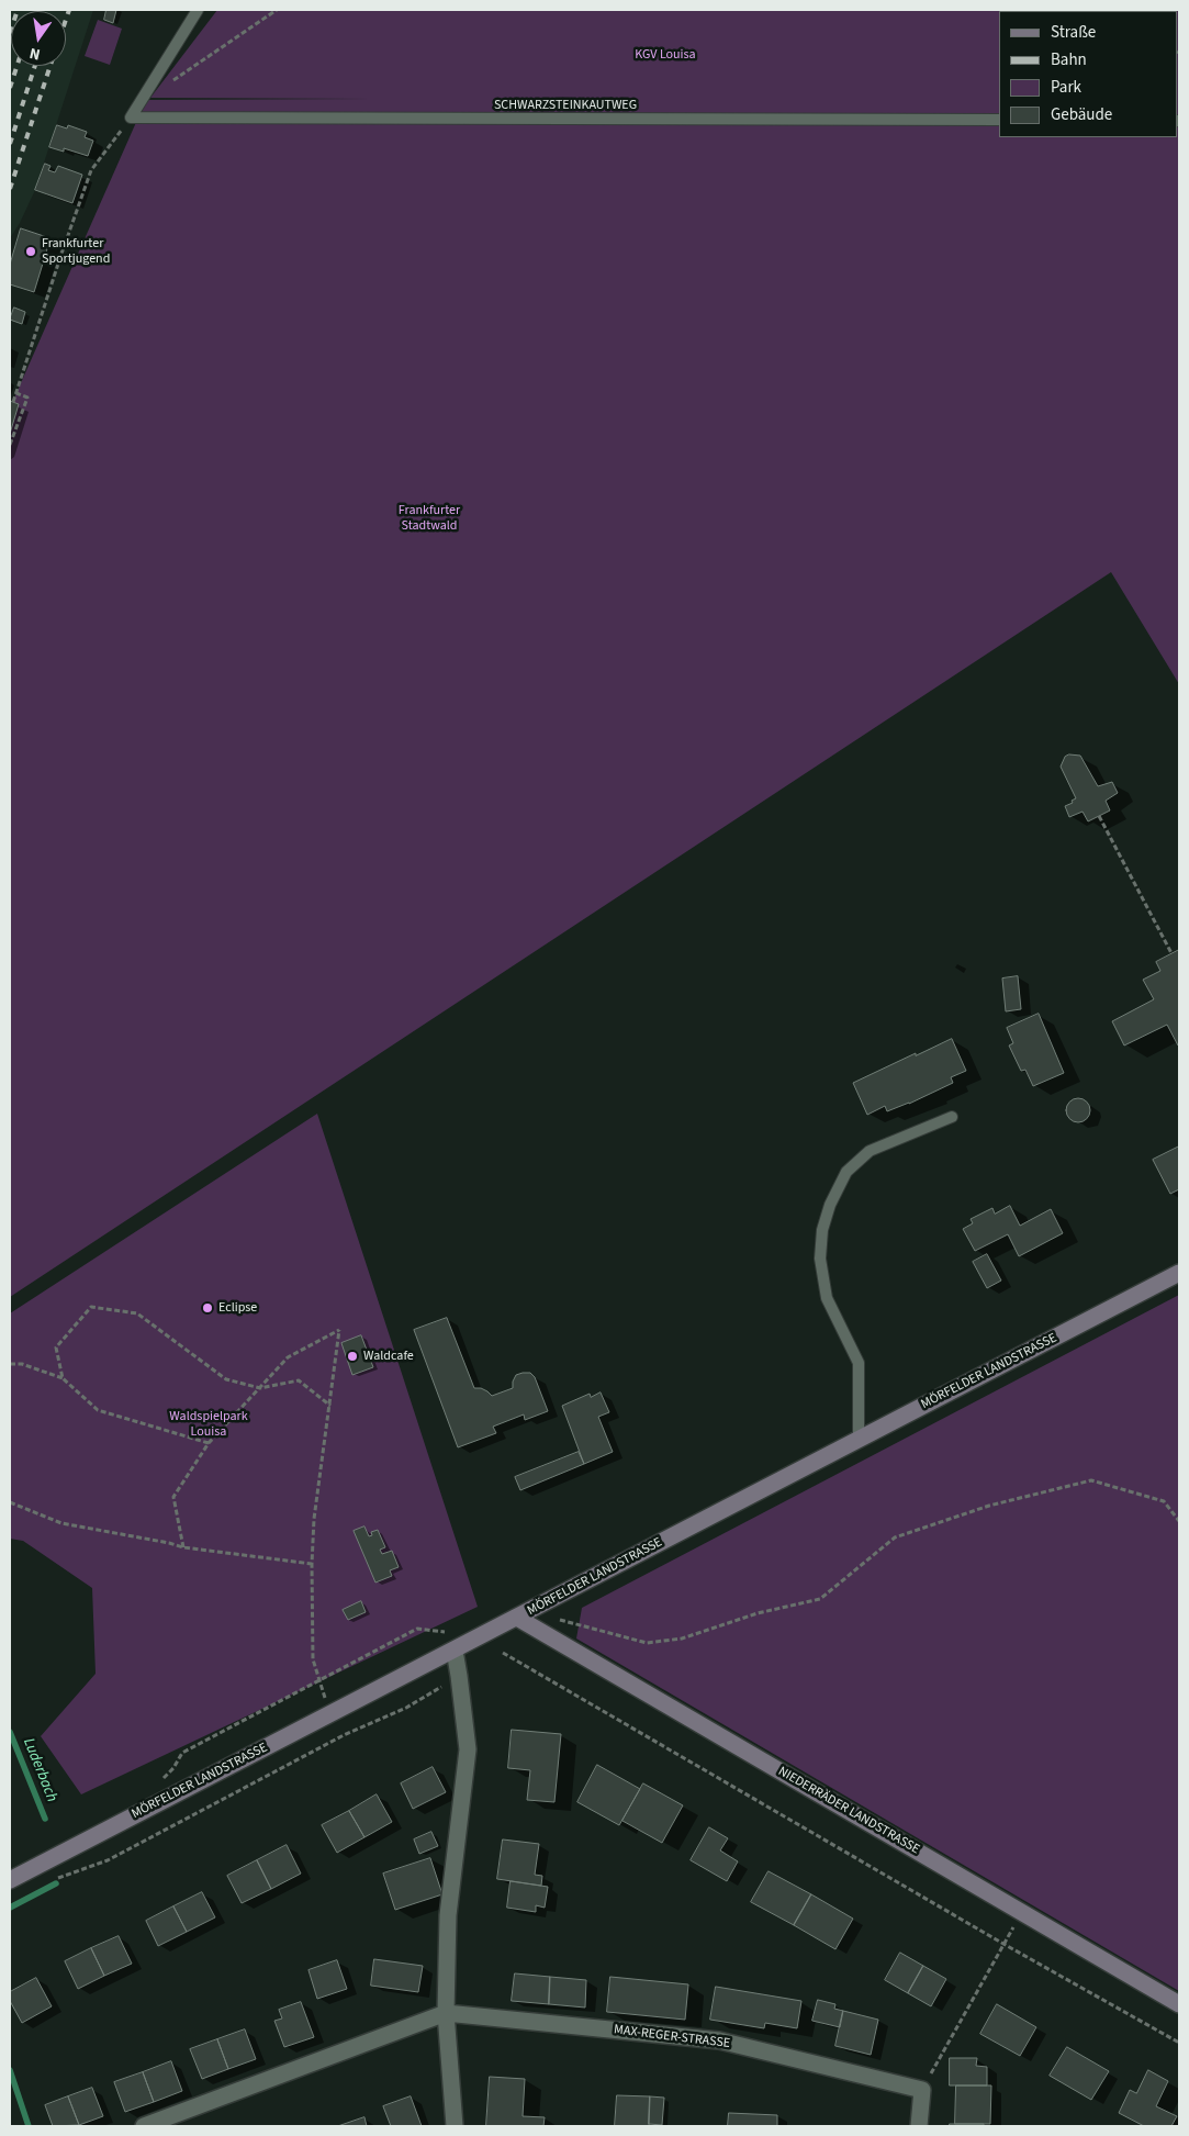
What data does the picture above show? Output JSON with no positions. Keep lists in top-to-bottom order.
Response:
{
  "streets": {
    "main road": ["MÖRFELDER LANDSTRASSE", "NIEDERRÄDER LANDSTRASSE"],
    "street": ["MAX-REGER-STRASSE"],
    "lane": ["SCHWARZSTEINKAUTWEG"]
  },
  "crossings": [
    ["MÖRFELDER LANDSTRASSE", "NIEDERRÄDER LANDSTRASSE"]
  ],
  "water": ["Luderbach"],
  "parks": ["KGV Louisa", "Frankfurter Stadtwald", "Waldspielpark Louisa"],
  "places": ["Frankfurter Sportjugend", "Eclipse", "Waldcafe"],
  "legend": [
    "Straße",
    "Bahn",
    "Park",
    "Gebäude"
  ],
  "north": "bottom"
}
